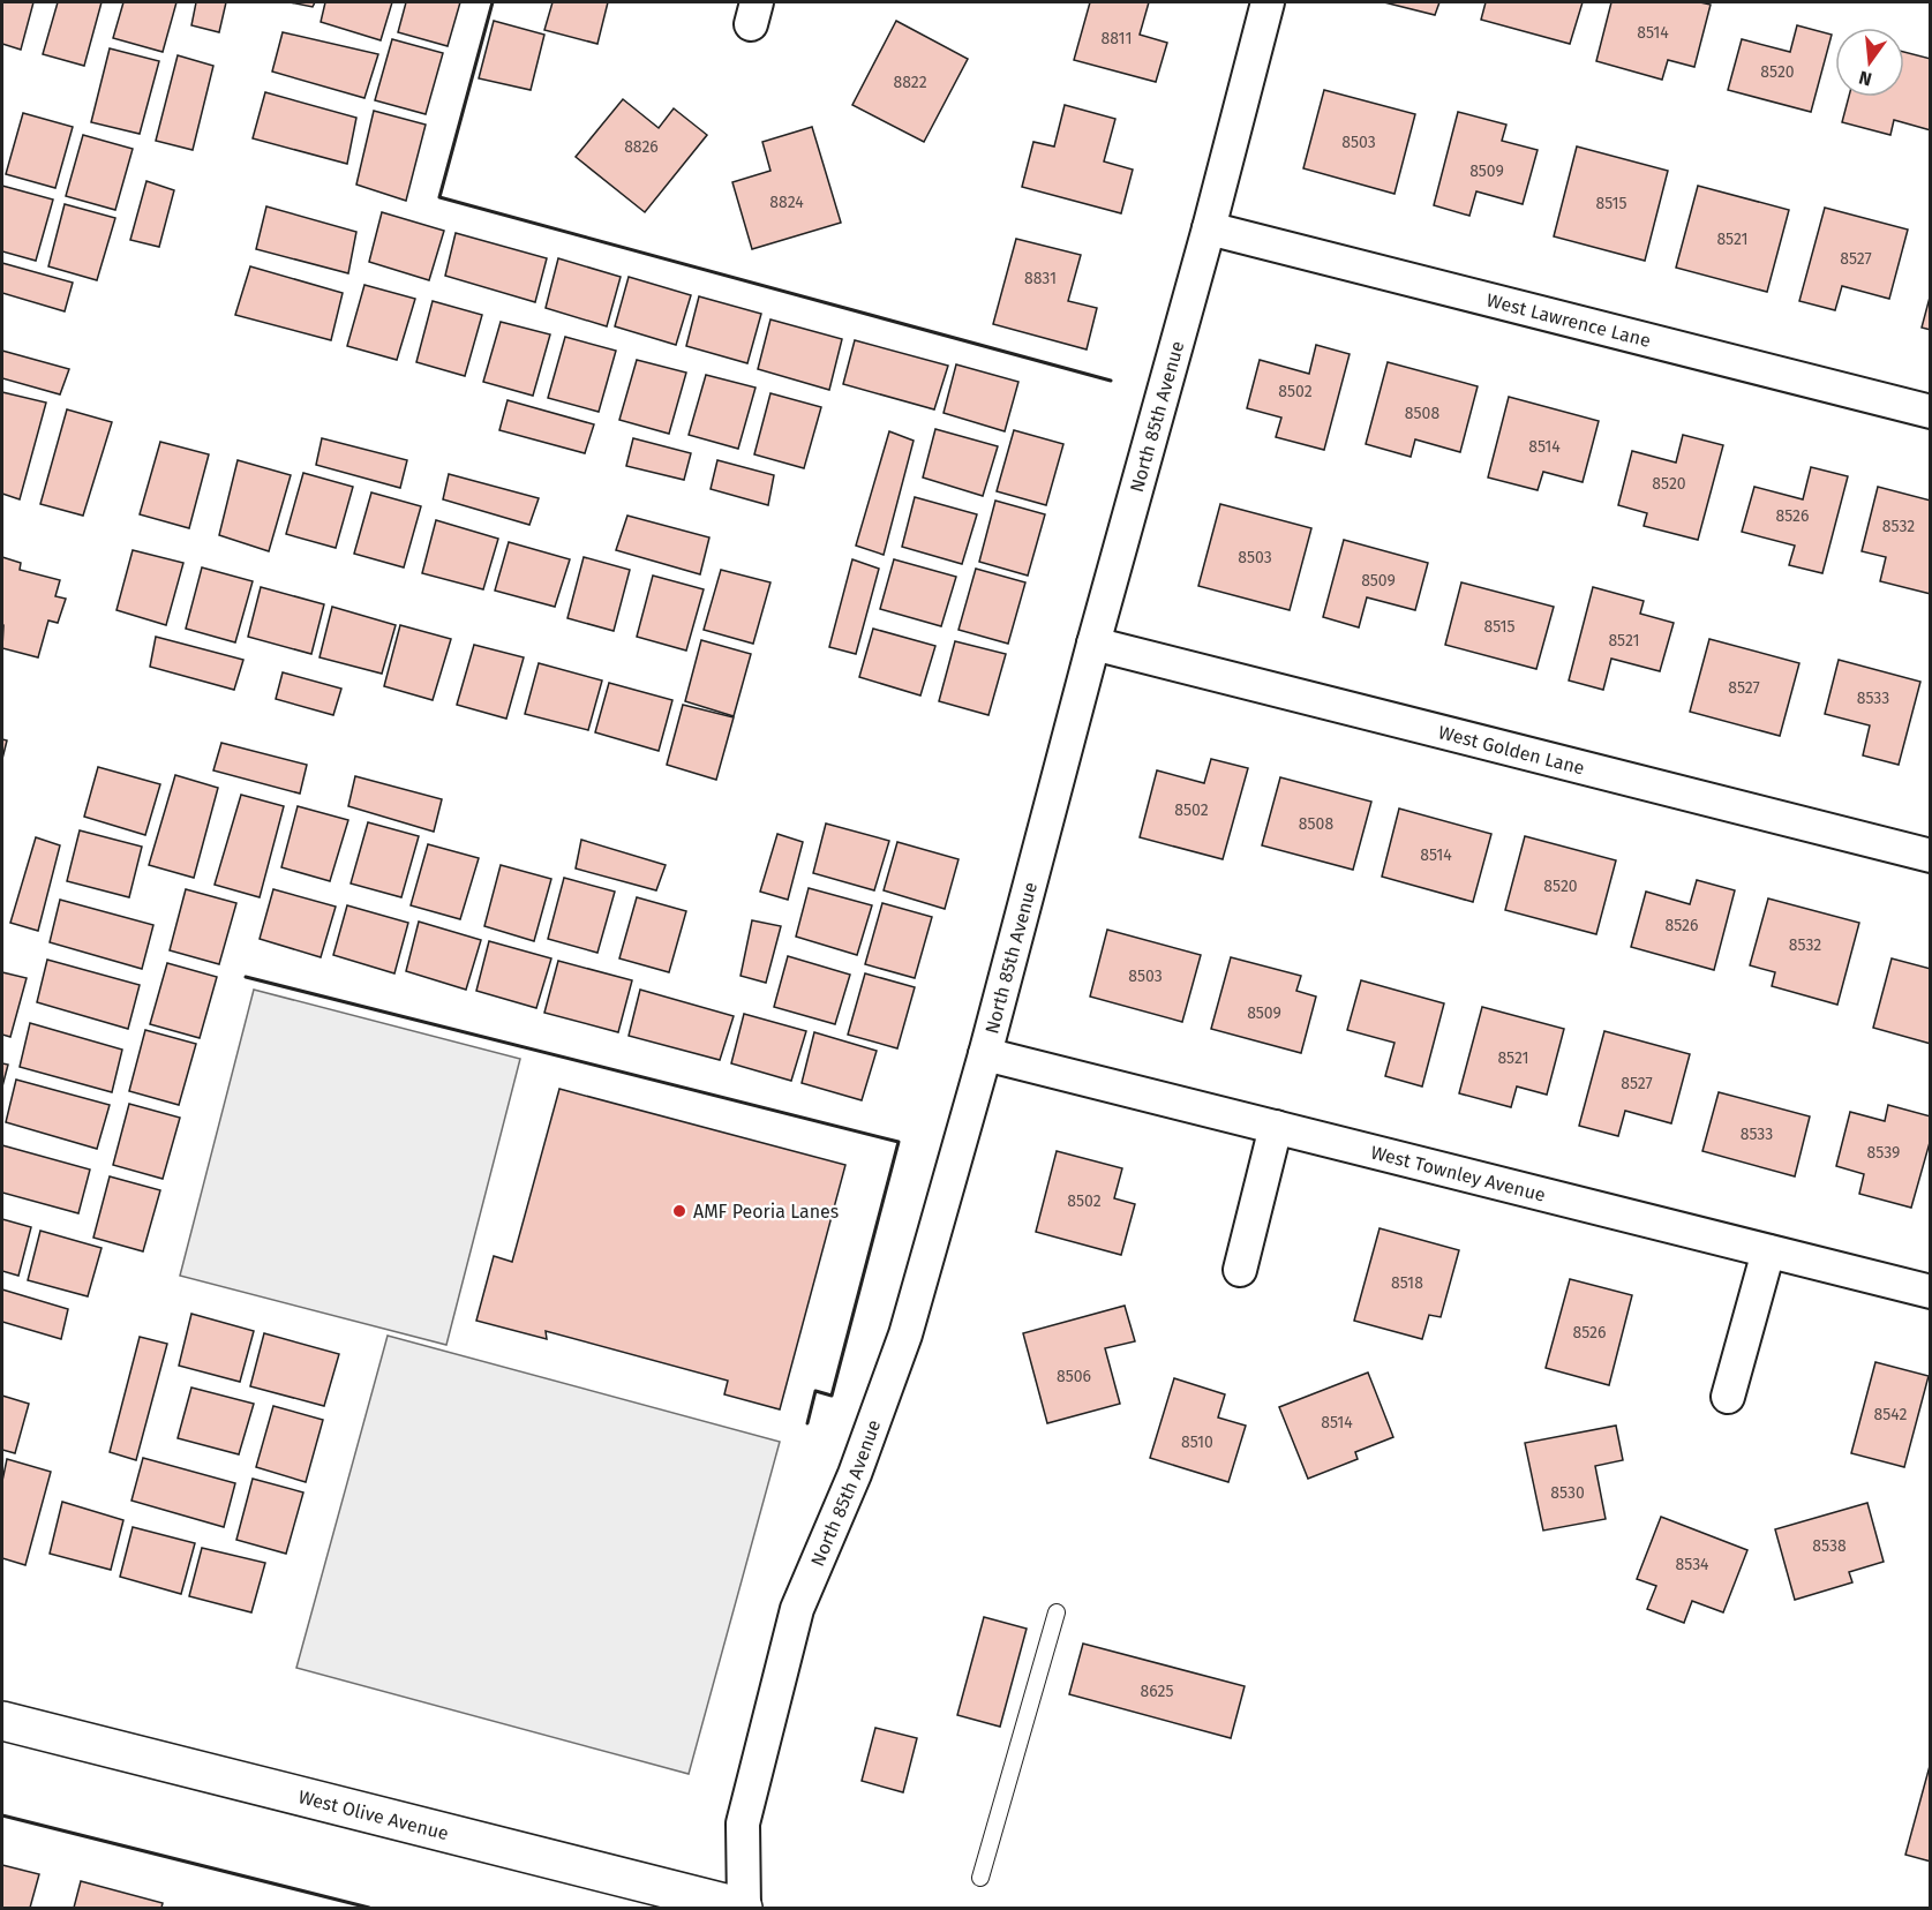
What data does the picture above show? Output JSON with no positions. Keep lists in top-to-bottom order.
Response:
{
  "streets": {
    "main road": ["West Olive Avenue"],
    "street": [
      "West Lawrence Lane",
      "North 85th Avenue",
      "West Golden Lane",
      "West Townley Avenue"
    ]
  },
  "crossings": [
    ["West Lawrence Lane", "North 85th Avenue"],
    ["North 85th Avenue", "West Golden Lane"],
    ["North 85th Avenue", "West Townley Avenue"],
    ["North 85th Avenue", "West Olive Avenue"]
  ],
  "places": ["AMF Peoria Lanes"],
  "house_numbers": [
    "8514",
    "8811",
    "8520",
    "8822",
    "8503",
    "8826",
    "8509",
    "8824",
    "8515",
    "8521",
    "8527",
    "8831",
    "8502",
    "8508",
    "8514",
    "8520",
    "8526",
    "8532",
    "8503",
    "8509",
    "8515",
    "8521",
    "8527",
    "8533",
    "8502",
    "8508",
    "8514",
    "8520",
    "8526",
    "8532",
    "8503",
    "8509",
    "8521",
    "8527",
    "8533",
    "8539",
    "8502",
    "8518",
    "8526",
    "8506",
    "8542",
    "8514",
    "8510",
    "8530",
    "8538",
    "8534",
    "8625"
  ],
  "north": "bottom"
}
